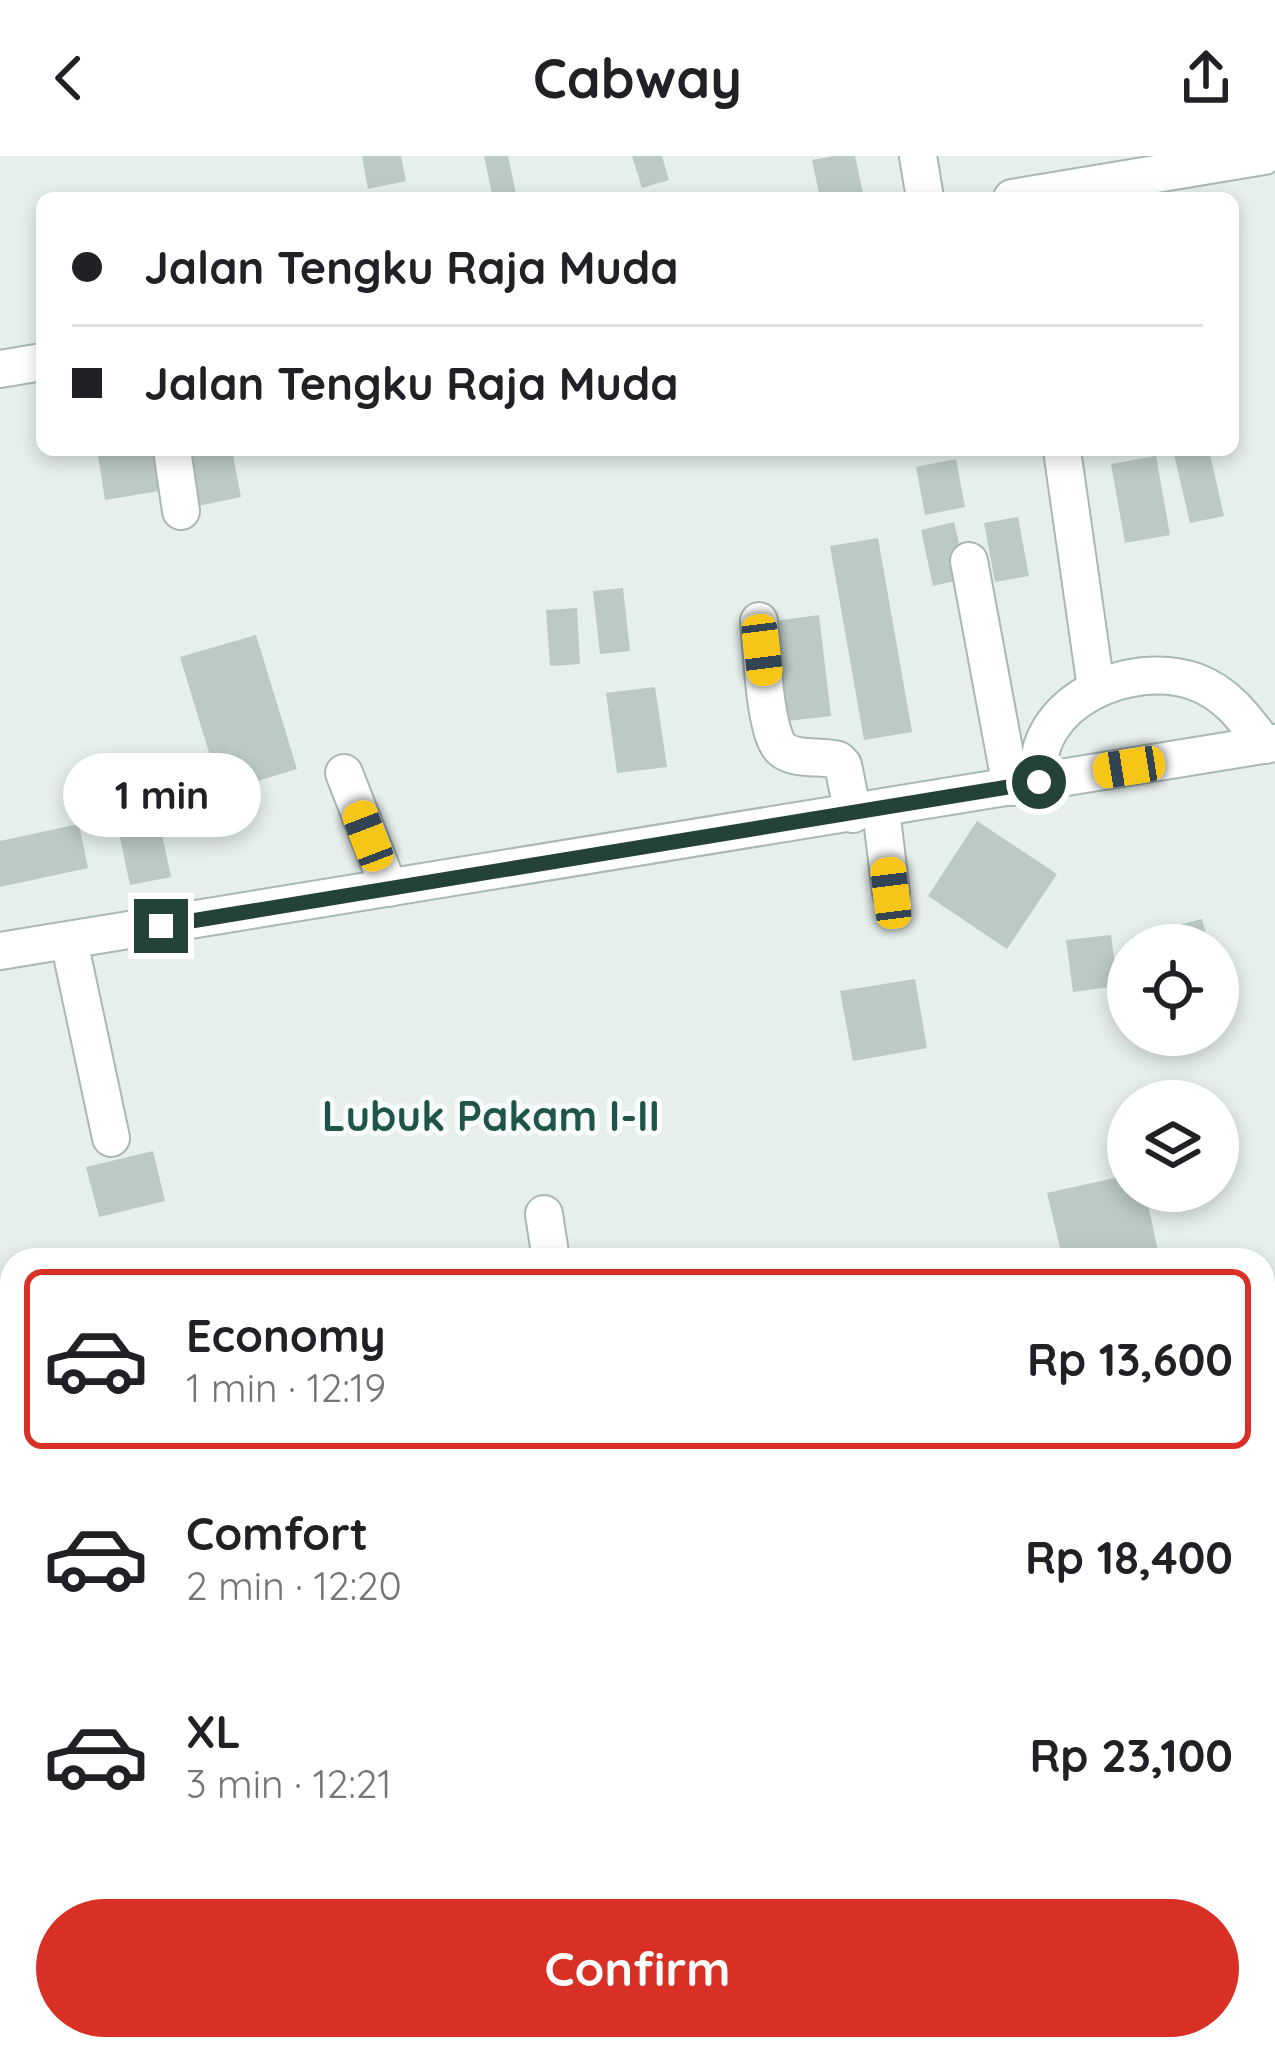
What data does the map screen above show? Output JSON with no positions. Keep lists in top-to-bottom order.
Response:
{
  "districts": ["Lubuk Pakam I-II"],
  "page": {
    "header": "Cabway",
    "banner": ["Jalan Tengku Raja Muda", "Jalan Tengku Raja Muda"],
    "bubble": "1 min",
    "list": [
      {
        "name": "Economy",
        "note": "1 min · 12:19",
        "value": "Rp 13,600"
      },
      {
        "name": "Comfort",
        "note": "2 min · 12:20",
        "value": "Rp 18,400"
      },
      {
        "name": "XL",
        "note": "3 min · 12:21",
        "value": "Rp 23,100"
      }
    ],
    "buttons": "Confirm"
  }
}
